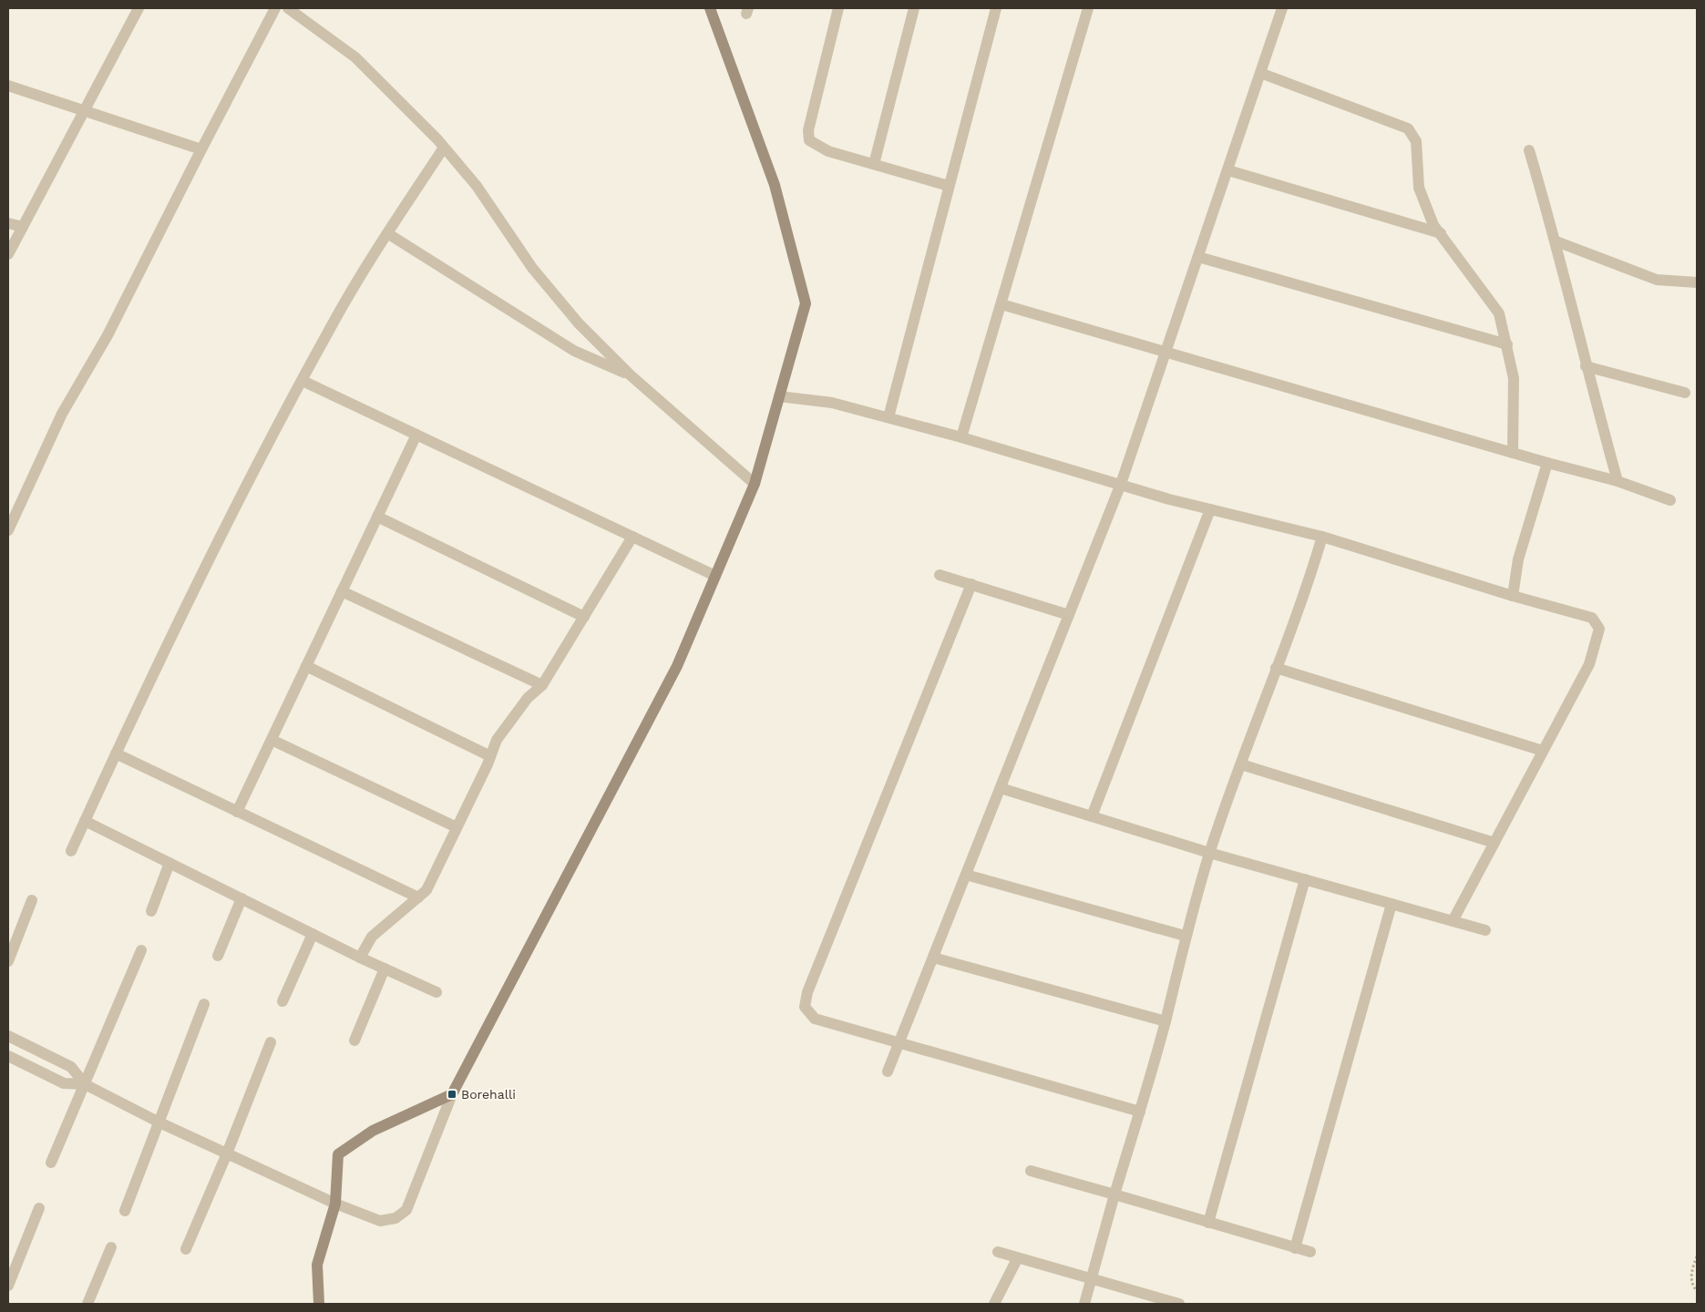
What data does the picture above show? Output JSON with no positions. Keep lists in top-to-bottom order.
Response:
{
  "places": {
    "transit": ["Borehalli"]
  }
}
